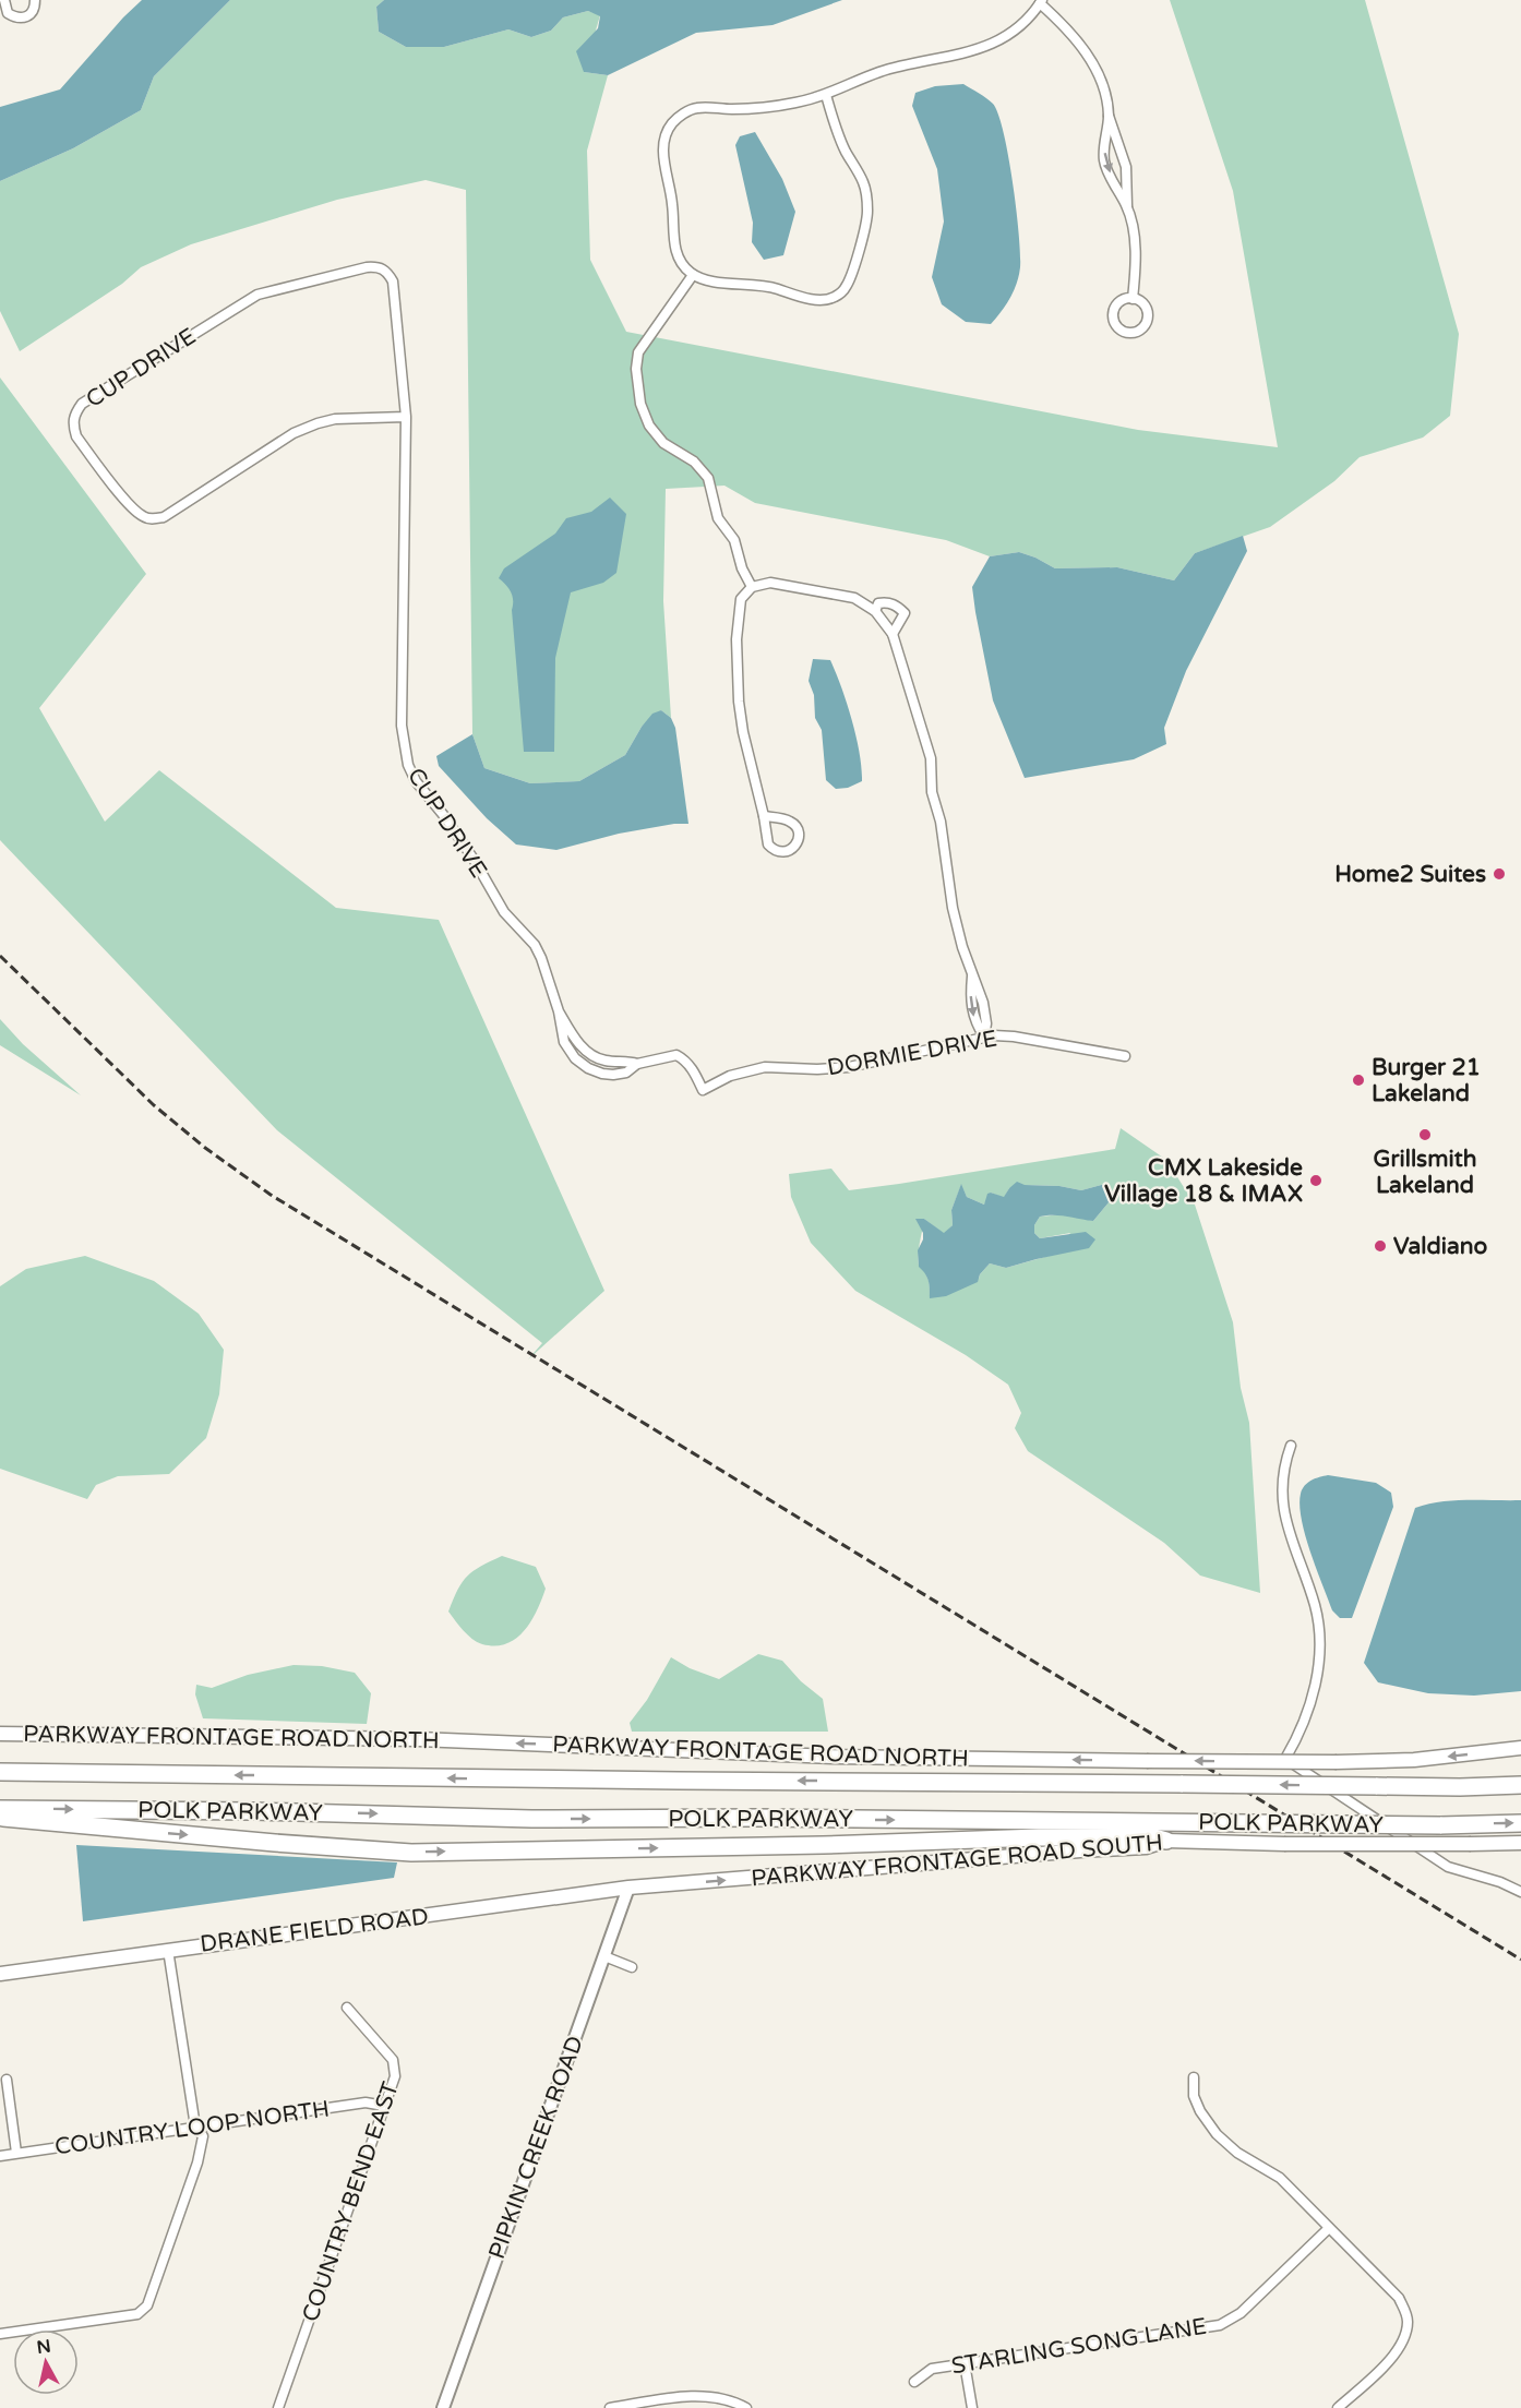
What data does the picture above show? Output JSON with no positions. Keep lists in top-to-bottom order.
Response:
{
  "streets": {
    "highway": ["POLK PARKWAY"],
    "main road": ["PARKWAY FRONTAGE ROAD NORTH", "PARKWAY FRONTAGE ROAD SOUTH", "DRANE FIELD ROAD"],
    "street": [
      "CUP DRIVE",
      "DORMIE DRIVE",
      "COUNTRY LOOP NORTH",
      "PIPKIN CREEK ROAD",
      "COUNTRY BEND EAST",
      "STARLING SONG LANE"
    ]
  },
  "crossings": [
    ["PARKWAY FRONTAGE ROAD SOUTH", "DRANE FIELD ROAD"],
    ["PARKWAY FRONTAGE ROAD SOUTH", "PIPKIN CREEK ROAD"],
    ["DRANE FIELD ROAD", "PIPKIN CREEK ROAD"],
    ["COUNTRY LOOP NORTH", "COUNTRY BEND EAST"]
  ],
  "one_way": ["PARKWAY FRONTAGE ROAD NORTH", "PARKWAY FRONTAGE ROAD SOUTH"],
  "places": [
    "Home2 Suites",
    "Burger 21 Lakeland",
    "Grillsmith Lakeland",
    "CMX Lakeside Village 18 & IMAX",
    "Valdiano"
  ],
  "north": "top"
}
